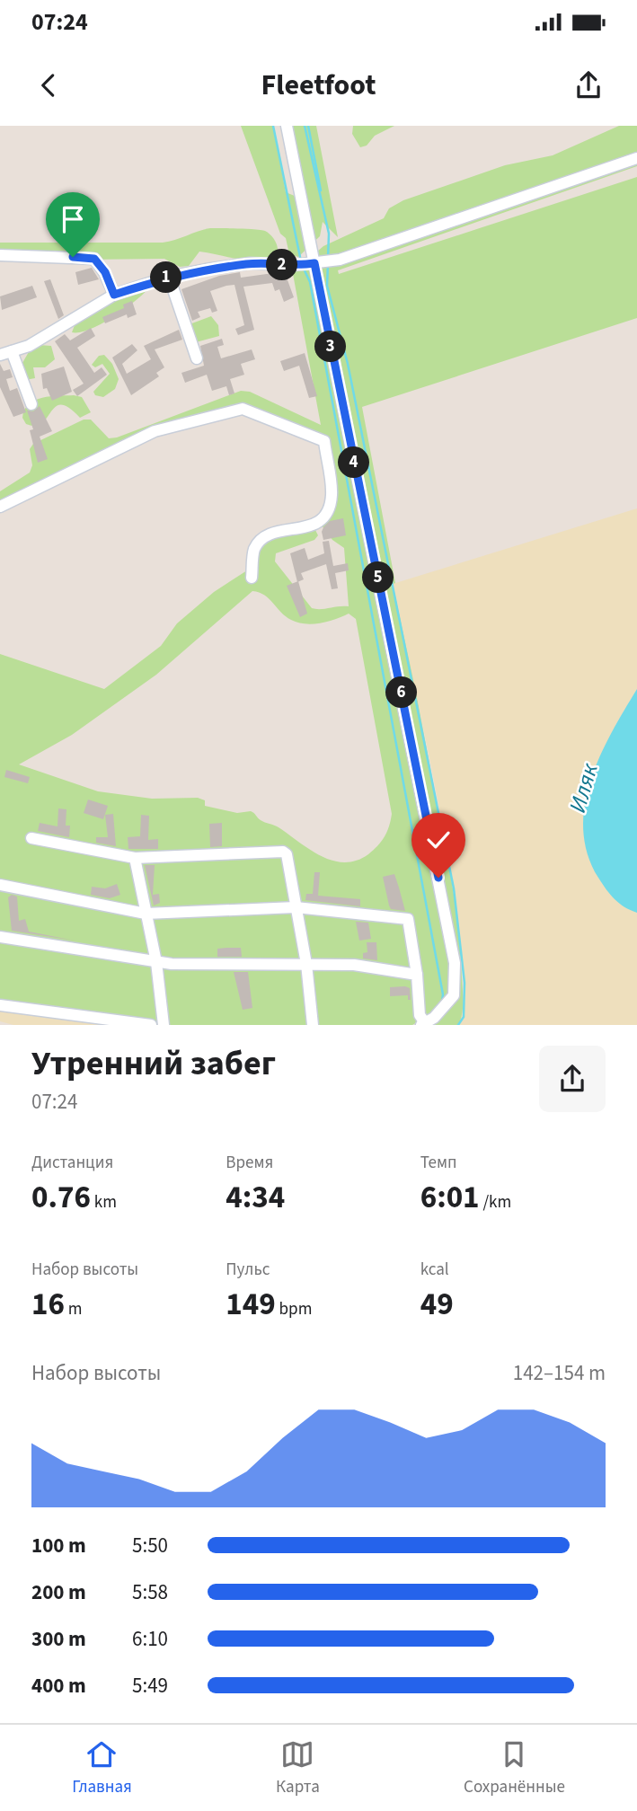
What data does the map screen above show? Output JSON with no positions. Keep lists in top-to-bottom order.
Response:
{
  "water": ["Иляк"],
  "page": {
    "status": "07:24",
    "header": "Fleetfoot",
    "pins": [
      "2",
      "1",
      "3",
      "4",
      "5",
      "6"
    ],
    "heading": ["Утренний забег", "07:24"],
    "stats": [
      ["Дистанция", "0.76 km"],
      ["Время", "4:34"],
      ["Темп", "6:01 /km"],
      ["Набор высоты", "16 m"],
      ["Пульс", "149 bpm"],
      ["kcal", "49"]
    ],
    "chart": ["Набор высоты", "142–154 m"],
    "list": [
      {
        "name": "100 m",
        "note": "5:50"
      },
      {
        "name": "200 m",
        "note": "5:58"
      },
      {
        "name": "300 m",
        "note": "6:10"
      },
      {
        "name": "400 m",
        "note": "5:49"
      }
    ],
    "tabs": ["Главная", "Карта", "Сохранённые"]
  }
}
